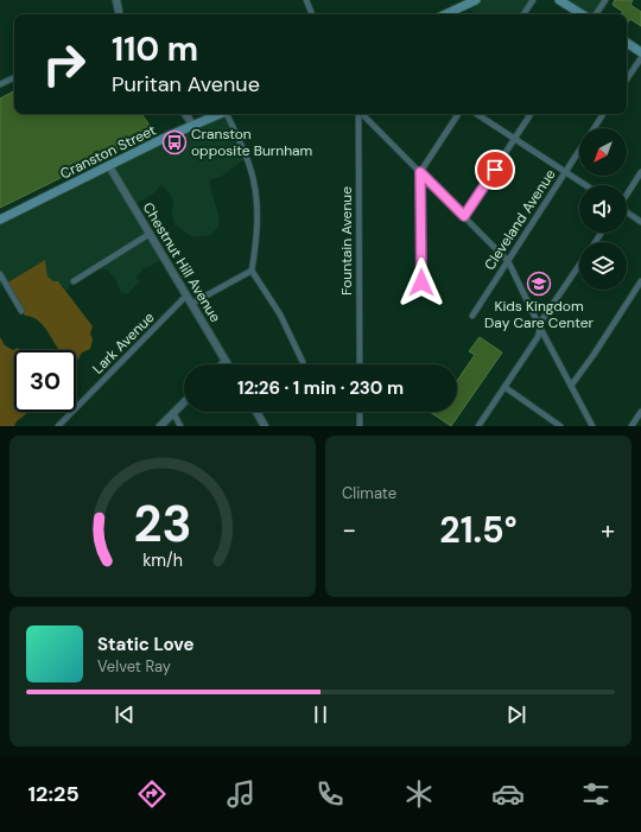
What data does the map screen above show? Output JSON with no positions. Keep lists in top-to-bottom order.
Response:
{
  "streets": {
    "main road": ["Cranston Street"],
    "street": [
      "Cleveland Avenue",
      "Fountain Avenue",
      "Chestnut Hill Avenue",
      "Lark Avenue"
    ]
  },
  "crossings": [
    ["Cranston Street", "Chestnut Hill Avenue"],
    ["Chestnut Hill Avenue", "Lark Avenue"]
  ],
  "places": {
    "bus stop": ["Cranston opposite Burnham"],
    "school or university": ["Kids Kingdom Day Care Center"]
  },
  "north": "bottom left",
  "page": {
    "turn": ["110 m", "Puritan Avenue"],
    "limit": "30",
    "trip": "12:26 · 1 min · 230 m",
    "tile": "Climate",
    "heat": ["−", "21.5°", "+"],
    "song": ["Static Love", "Velvet Ray"],
    "tabs": "12:25",
    "gauge": ["23", "km/h"]
  }
}
